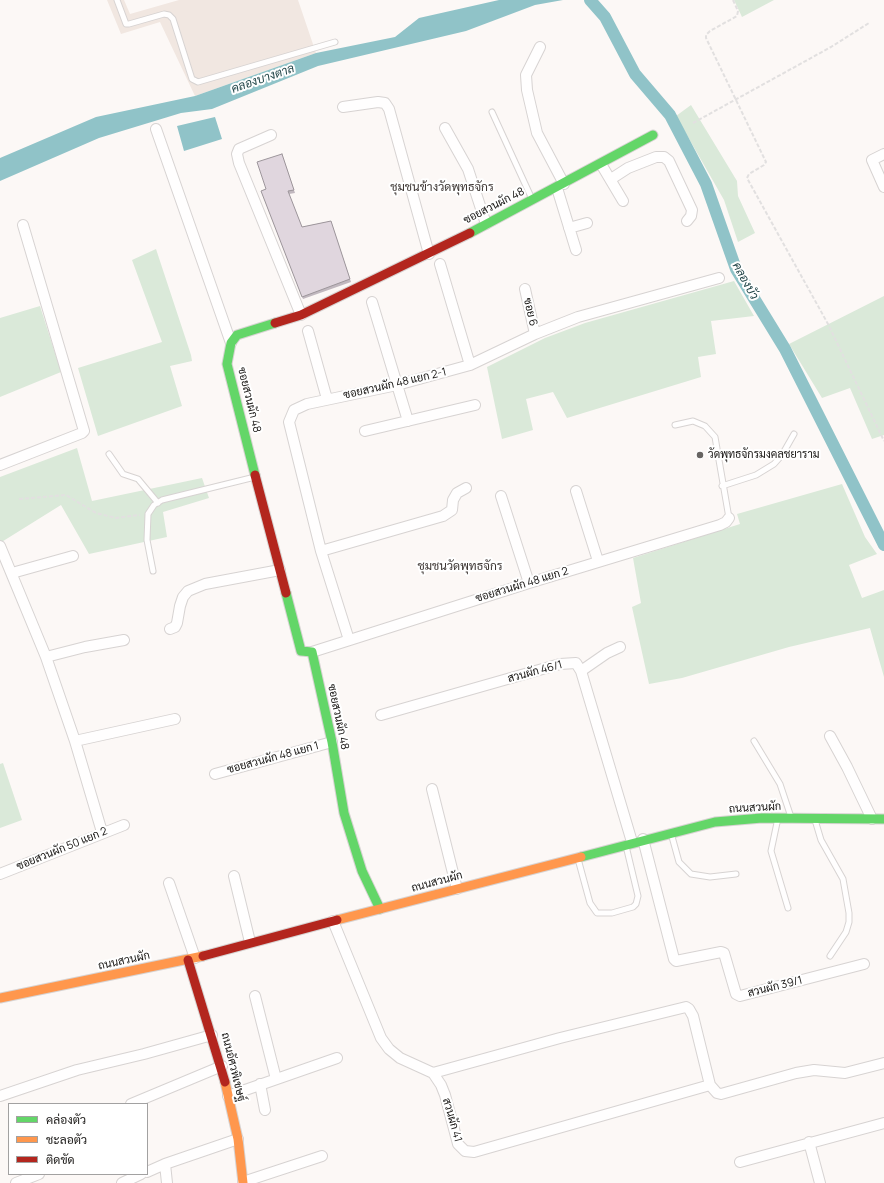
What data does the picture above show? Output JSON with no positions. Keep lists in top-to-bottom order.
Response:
{
  "streets": {
    "street": [
      "ซอยสวนผัก 48",
      "ซอย 6",
      "ซอยสวนผัก 48 แยก 2-1",
      "ซอยสวนผัก 48 แยก 2",
      "สวนผัก 46/1",
      "ซอยสวนผัก 48 แยก 1",
      "ถนนสวนผัก",
      "ซอยสวนผัก 50 แยก 2",
      "สวนผัก 39/1",
      "ถนนอัศวพิเชษฐ์",
      "สวนผัก 41"
    ]
  },
  "crossings": [
    ["ซอยสวนผัก 48", "ซอยสวนผัก 48 แยก 2"],
    ["ซอยสวนผัก 48", "ซอยสวนผัก 48 แยก 1"],
    ["ซอยสวนผัก 48", "ถนนสวนผัก"],
    ["ซอย 6", "ซอยสวนผัก 48 แยก 2-1"],
    ["ซอยสวนผัก 48 แยก 2-1", "ซอยสวนผัก 48 แยก 2"],
    ["ถนนสวนผัก", "สวนผัก 39/1"],
    ["ถนนสวนผัก", "ถนนอัศวพิเชษฐ์"]
  ],
  "districts": ["ชุมชนข้างวัดพุทธจักร", "ชุมชนวัดพุทธจักร"],
  "water": ["คลองบางตาล", "คลองบัว"],
  "places": ["วัดพุทธจักรมงคลชยาราม"],
  "legend": ["คล่องตัว", "ชะลอตัว", "ติดขัด"]
}
